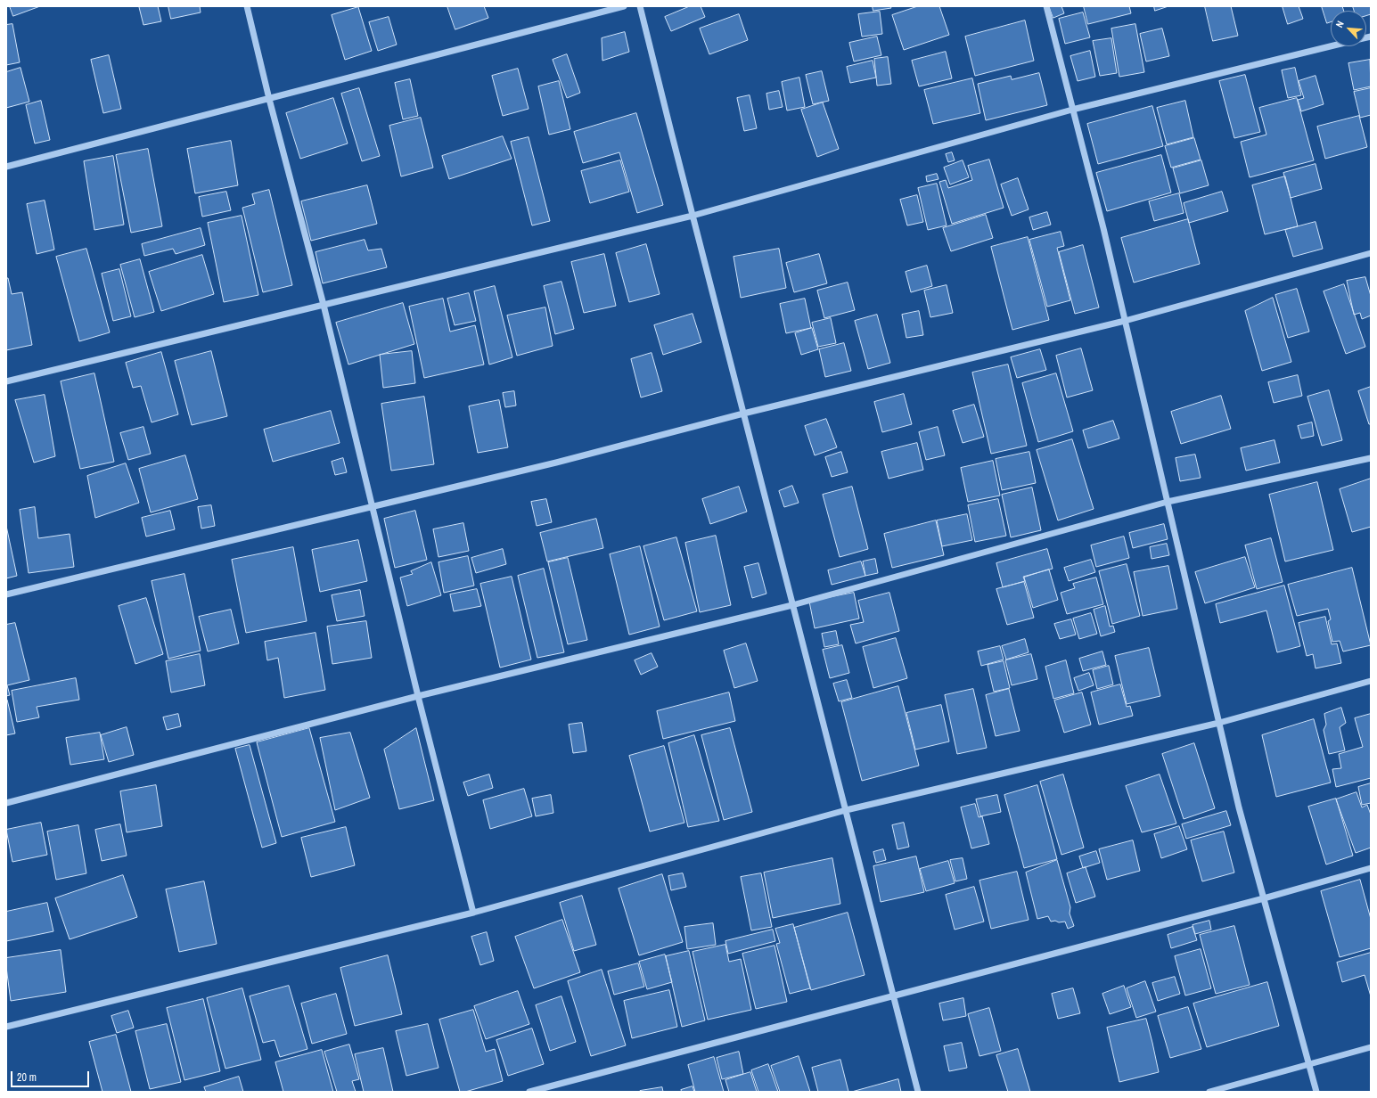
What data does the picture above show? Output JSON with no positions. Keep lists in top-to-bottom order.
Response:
{
  "scale_bar": "20 m",
  "north": "top left"
}
